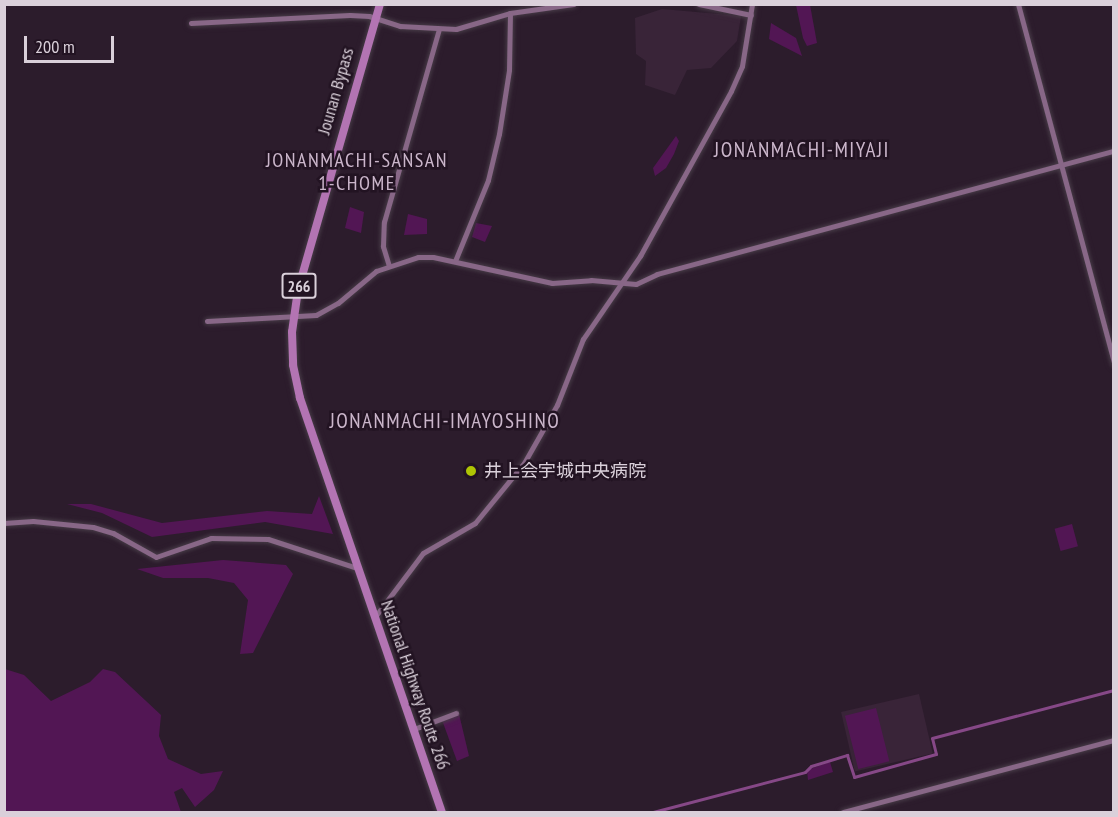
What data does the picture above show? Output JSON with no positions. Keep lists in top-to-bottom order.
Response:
{
  "streets": {
    "highway": ["Jounan Bypass", "266", "National Highway Route 266"]
  },
  "crossings": [
    ["Jounan Bypass", "National Highway Route 266"]
  ],
  "districts": ["JONANMACHI-MIYAJI", "JONANMACHI-SANSAN 1-CHOME", "JONANMACHI-IMAYOSHINO"],
  "places": ["井上会宇城中央病院"],
  "scale_bar": "200 m"
}
